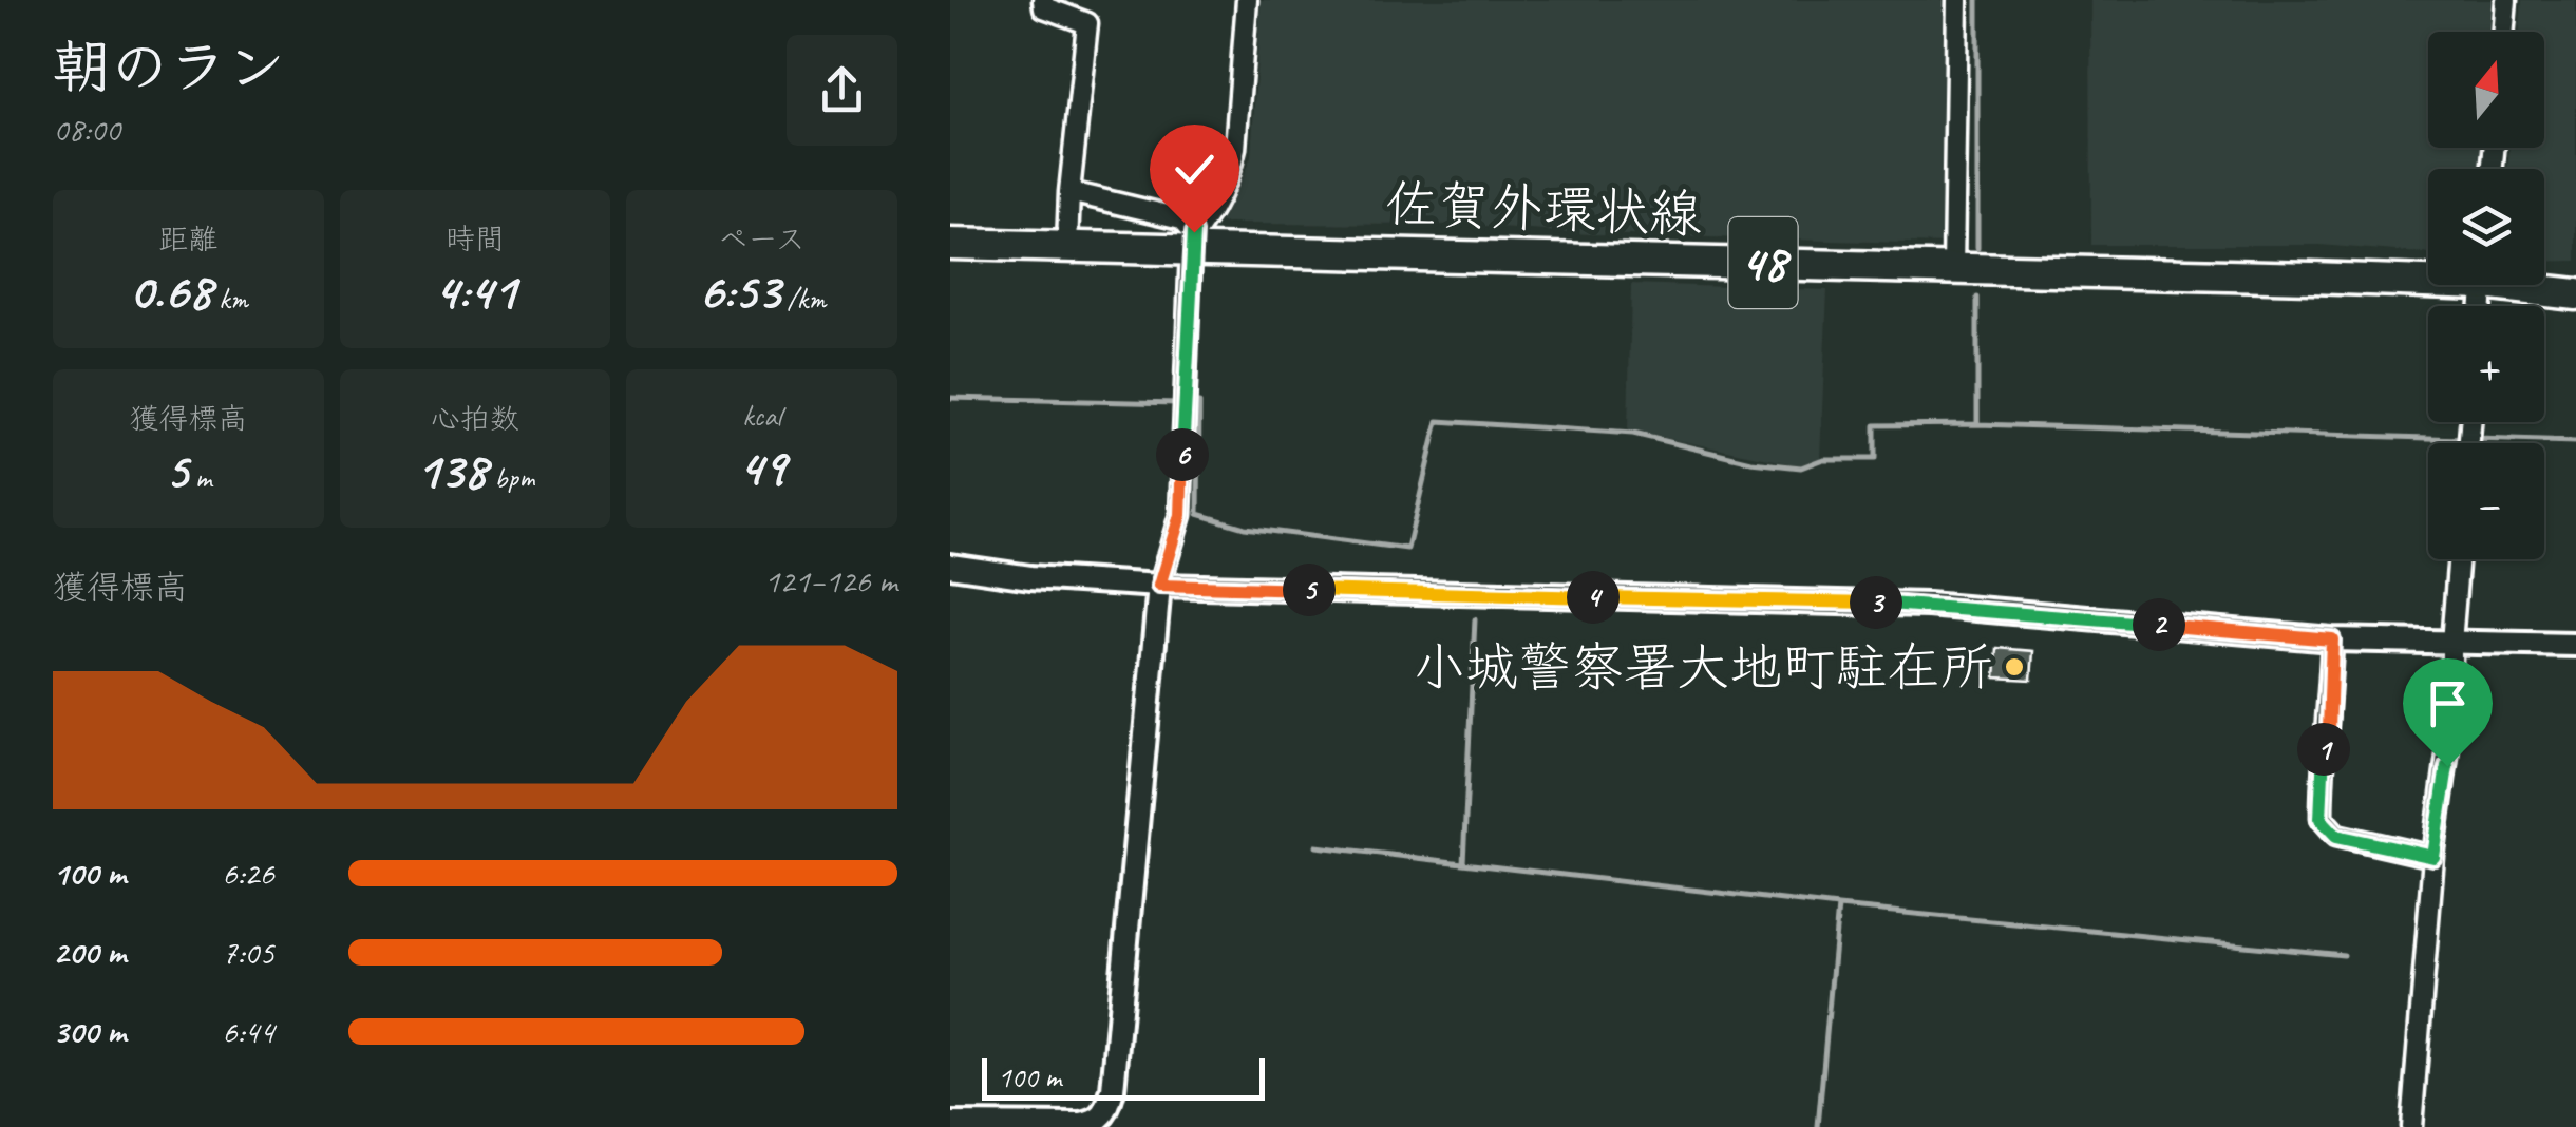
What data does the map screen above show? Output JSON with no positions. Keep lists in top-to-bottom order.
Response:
{
  "streets": {
    "main road": ["佐賀外環状線", "48"]
  },
  "places": ["小城警察署大地町駐在所"],
  "scale_bar": "100 m",
  "north": "top",
  "page": {
    "heading": ["朝のラン", "08:00"],
    "map_buttons": ["+", "−"],
    "stats": [
      ["距離", "0.68 km"],
      ["時間", "4:41"],
      ["ペース", "6:53 /km"],
      ["獲得標高", "5 m"],
      ["心拍数", "138 bpm"],
      ["kcal", "49"]
    ],
    "pins": [
      "6",
      "5",
      "4",
      "3",
      "2",
      "1"
    ],
    "chart": ["獲得標高", "121–126 m"],
    "list": [
      {
        "name": "100 m",
        "note": "6:26"
      },
      {
        "name": "200 m",
        "note": "7:05"
      },
      {
        "name": "300 m",
        "note": "6:44"
      }
    ],
    "scale": "100 m"
  }
}
